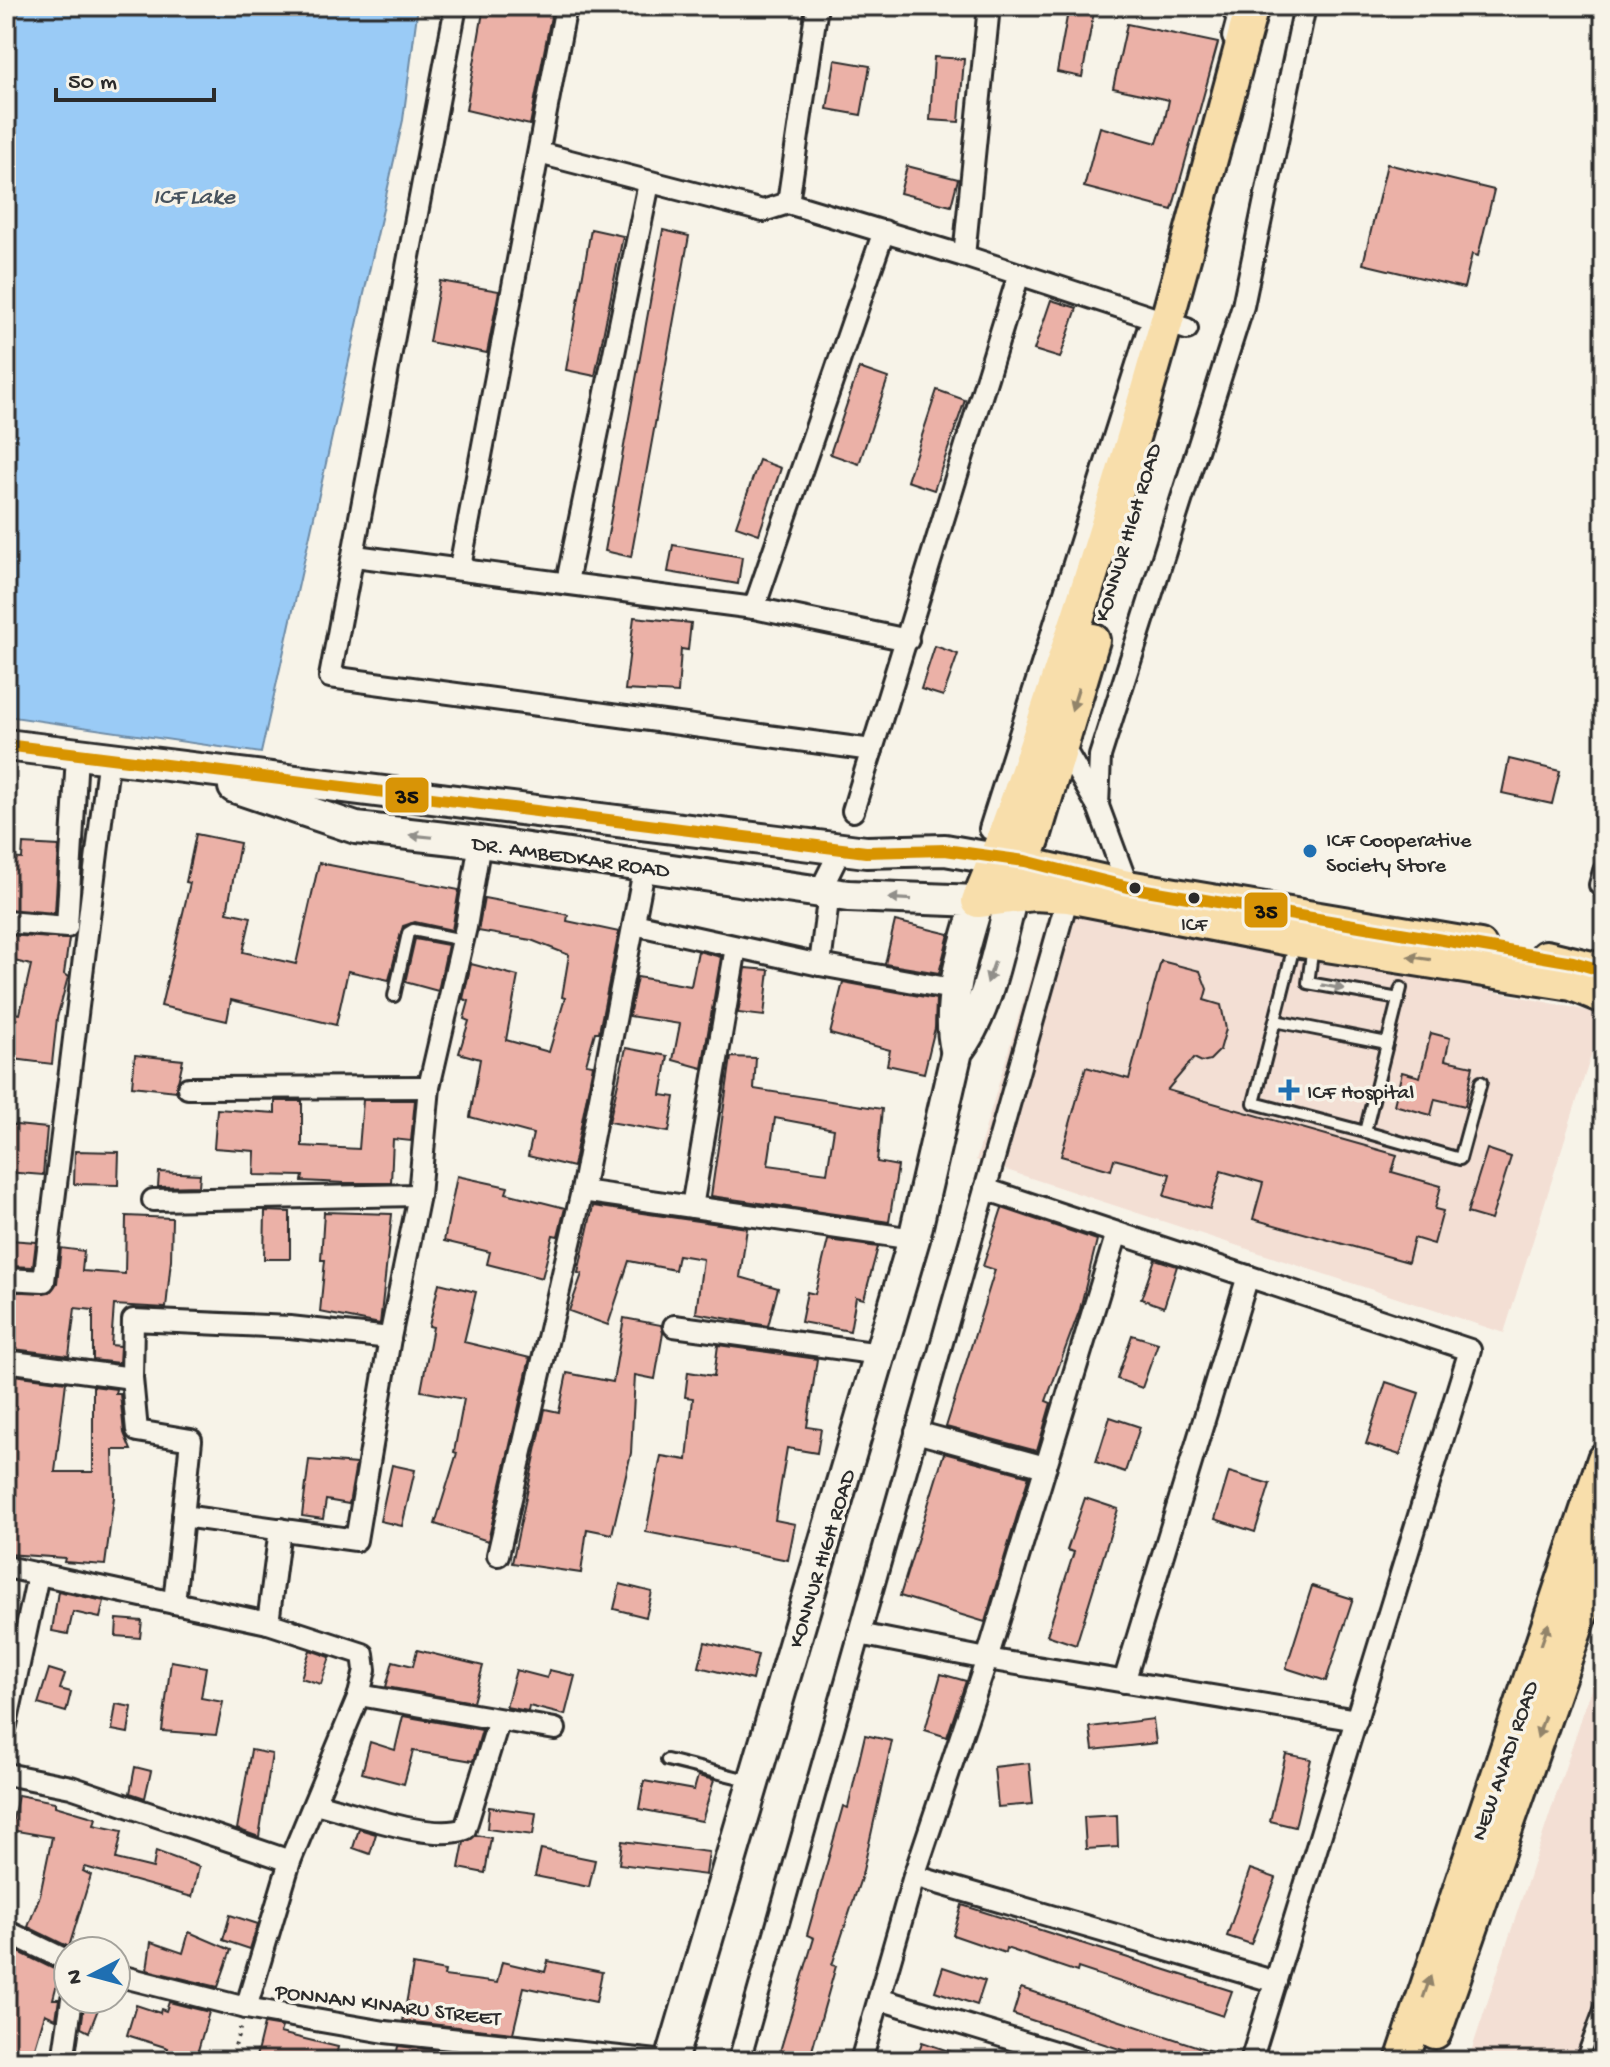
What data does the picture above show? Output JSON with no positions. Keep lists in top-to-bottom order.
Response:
{
  "streets": {
    "main road": ["KONNUR HIGH ROAD", "DR. AMBEDKAR ROAD", "NEW AVADI ROAD"],
    "street": ["PONNAN KINARU STREET"]
  },
  "crossings": [
    ["KONNUR HIGH ROAD", "DR. AMBEDKAR ROAD"]
  ],
  "water": ["ICF Lake"],
  "places": {
    "other": ["ICF Cooperative Society Store", "ICF"],
    "health": ["ICF Hospital"]
  },
  "lines": ["transit line 35"],
  "scale_bar": "50 m",
  "north": "left"
}
